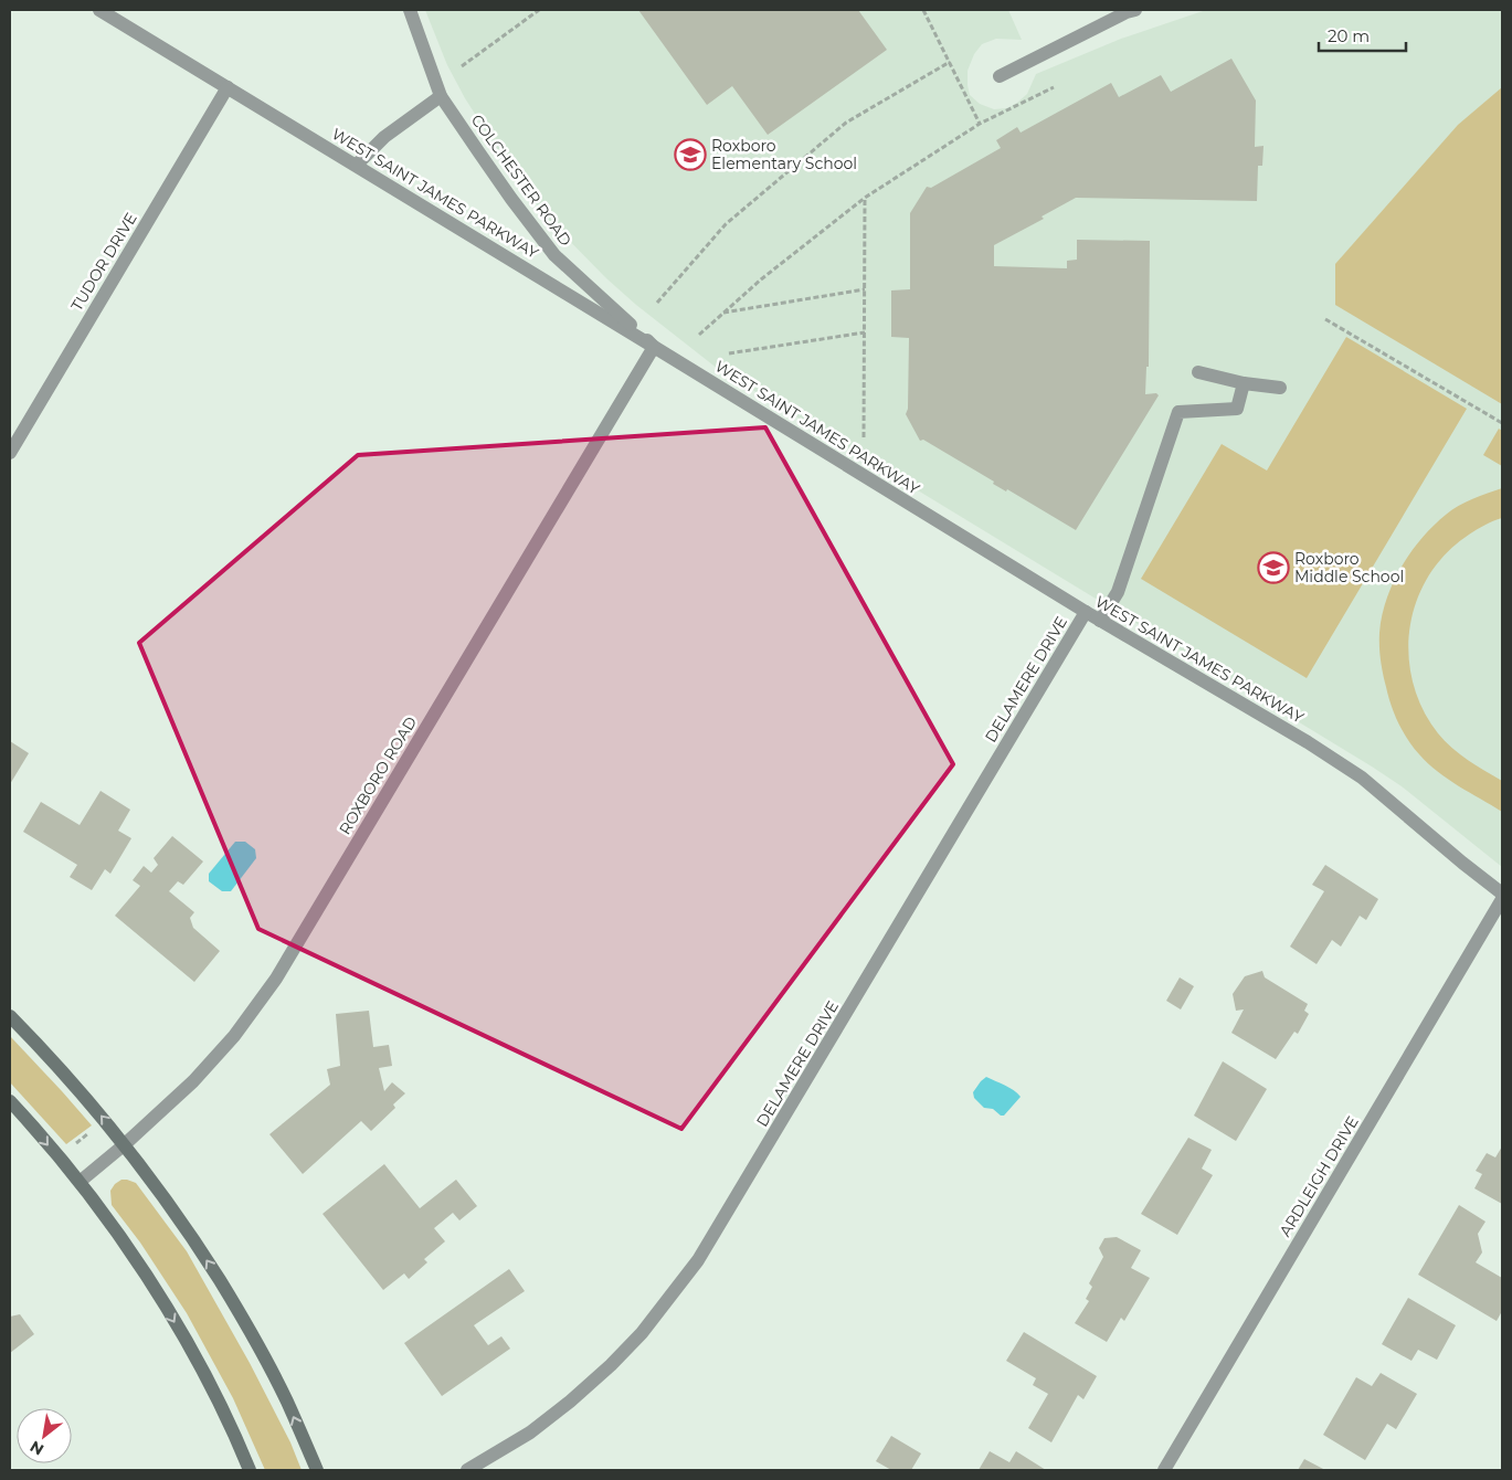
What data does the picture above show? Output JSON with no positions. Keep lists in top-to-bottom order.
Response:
{
  "streets": {
    "street": [
      "COLCHESTER ROAD",
      "WEST SAINT JAMES PARKWAY",
      "TUDOR DRIVE",
      "DELAMERE DRIVE",
      "ROXBORO ROAD",
      "ARDLEIGH DRIVE"
    ]
  },
  "crossings": [
    ["COLCHESTER ROAD", "WEST SAINT JAMES PARKWAY"],
    ["COLCHESTER ROAD", "ROXBORO ROAD"],
    ["WEST SAINT JAMES PARKWAY", "TUDOR DRIVE"],
    ["WEST SAINT JAMES PARKWAY", "DELAMERE DRIVE"],
    ["WEST SAINT JAMES PARKWAY", "ROXBORO ROAD"]
  ],
  "places": {
    "school or university": ["Roxboro Elementary School", "Roxboro Middle School"]
  },
  "scale_bar": "20 m",
  "north": "bottom left"
}
